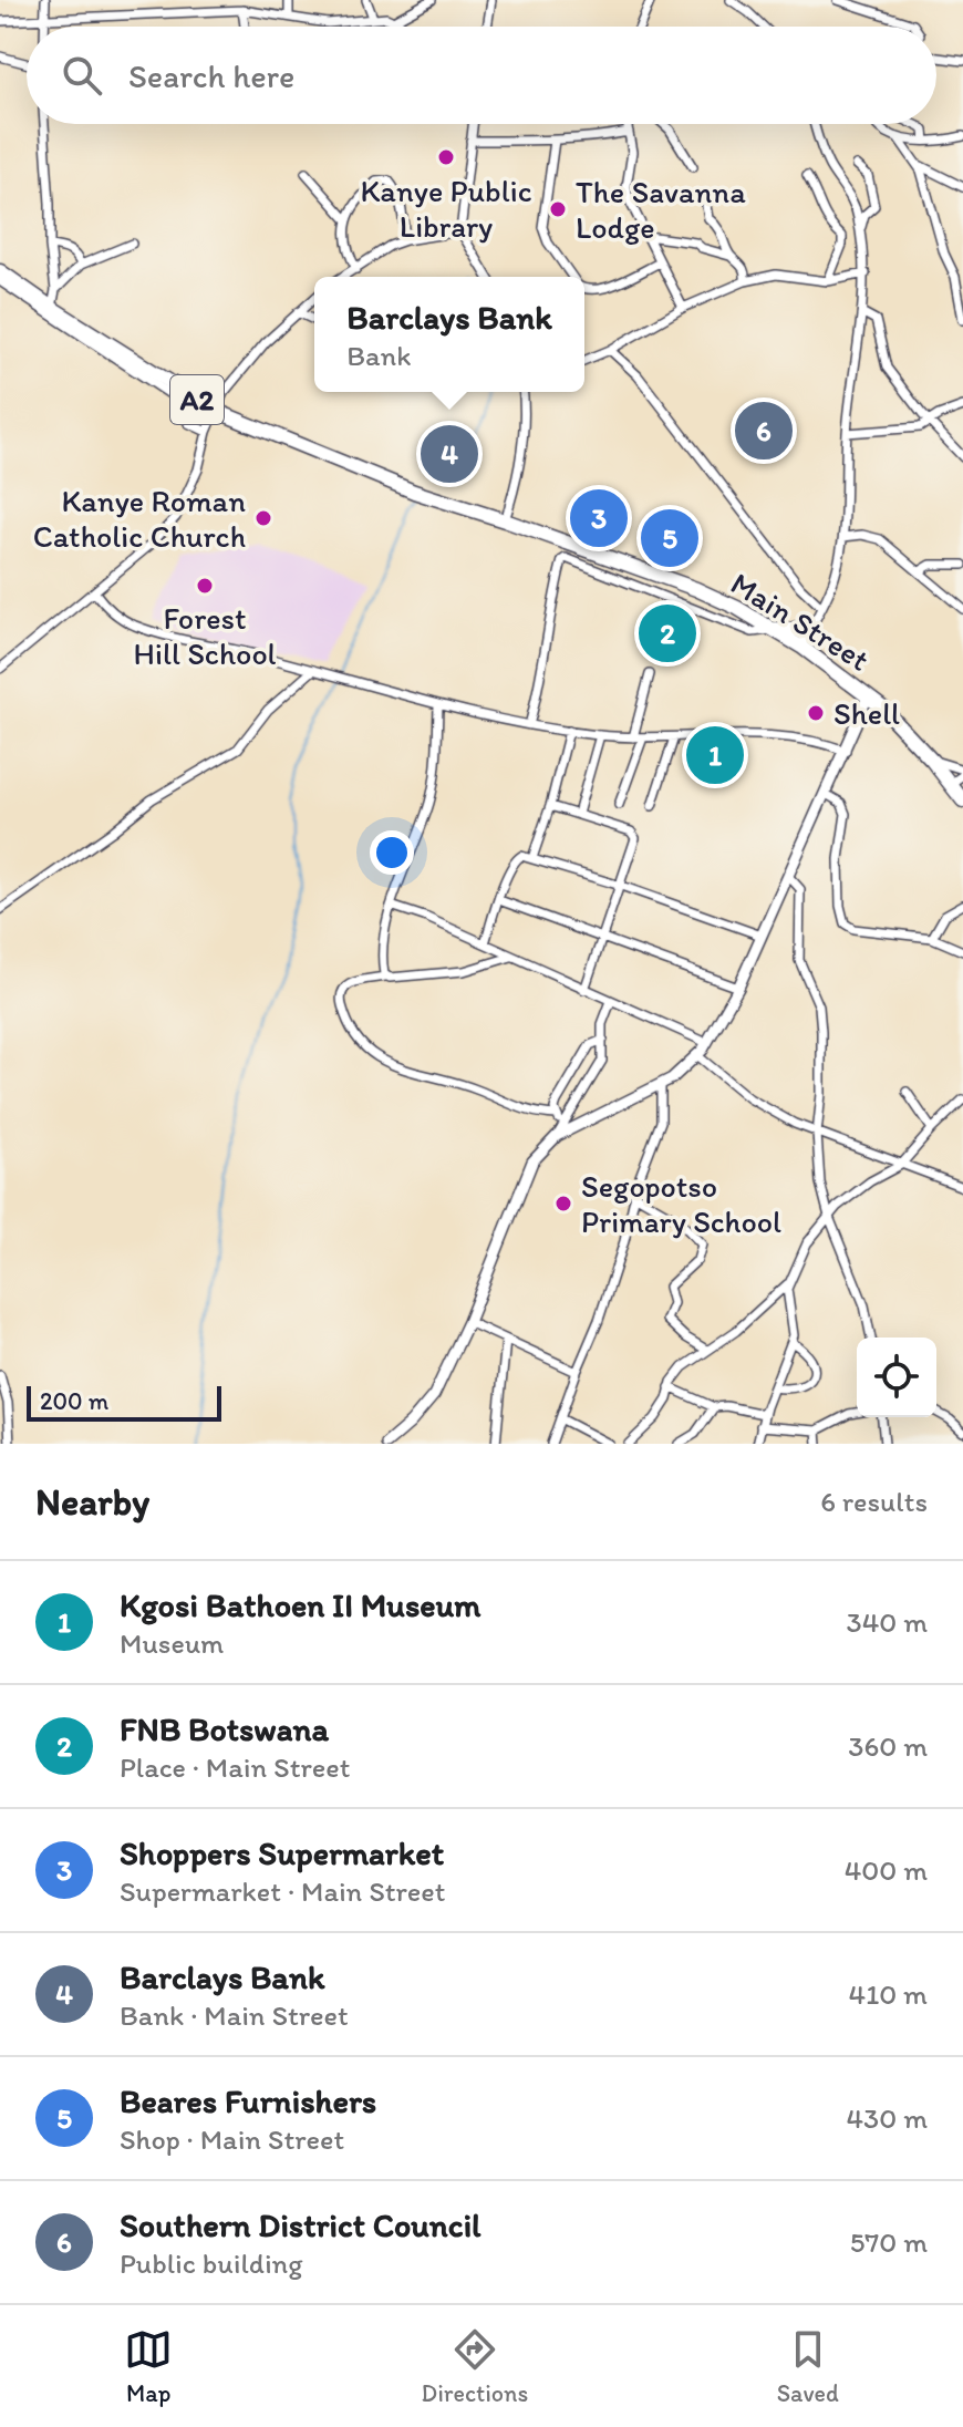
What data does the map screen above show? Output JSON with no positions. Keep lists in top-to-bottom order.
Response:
{
  "streets": {
    "highway": ["A2", "Main Street"]
  },
  "places": [
    "Kanye Public Library",
    "The Savanna Lodge",
    "Kanye Roman Catholic Church",
    "Forest Hill School",
    "Shell",
    "Segopotso Primary School"
  ],
  "scale_bar": "200 m",
  "page": {
    "search": "Search here",
    "popup": ["Barclays Bank", "Bank"],
    "pins": [
      "6",
      "4",
      "3",
      "5",
      "2",
      "1"
    ],
    "scale": "200 m",
    "heading": ["Nearby", "6 results"],
    "list": [
      {
        "mark": "1",
        "name": "Kgosi Bathoen II Museum",
        "note": "Museum",
        "value": "340 m"
      },
      {
        "mark": "2",
        "name": "FNB Botswana",
        "note": "Place · Main Street",
        "value": "360 m"
      },
      {
        "mark": "3",
        "name": "Shoppers Supermarket",
        "note": "Supermarket · Main Street",
        "value": "400 m"
      },
      {
        "mark": "4",
        "name": "Barclays Bank",
        "note": "Bank · Main Street",
        "value": "410 m"
      },
      {
        "mark": "5",
        "name": "Beares Furnishers",
        "note": "Shop · Main Street",
        "value": "430 m"
      },
      {
        "mark": "6",
        "name": "Southern District Council",
        "note": "Public building",
        "value": "570 m"
      }
    ],
    "nav": ["Map", "Directions", "Saved"]
  }
}
